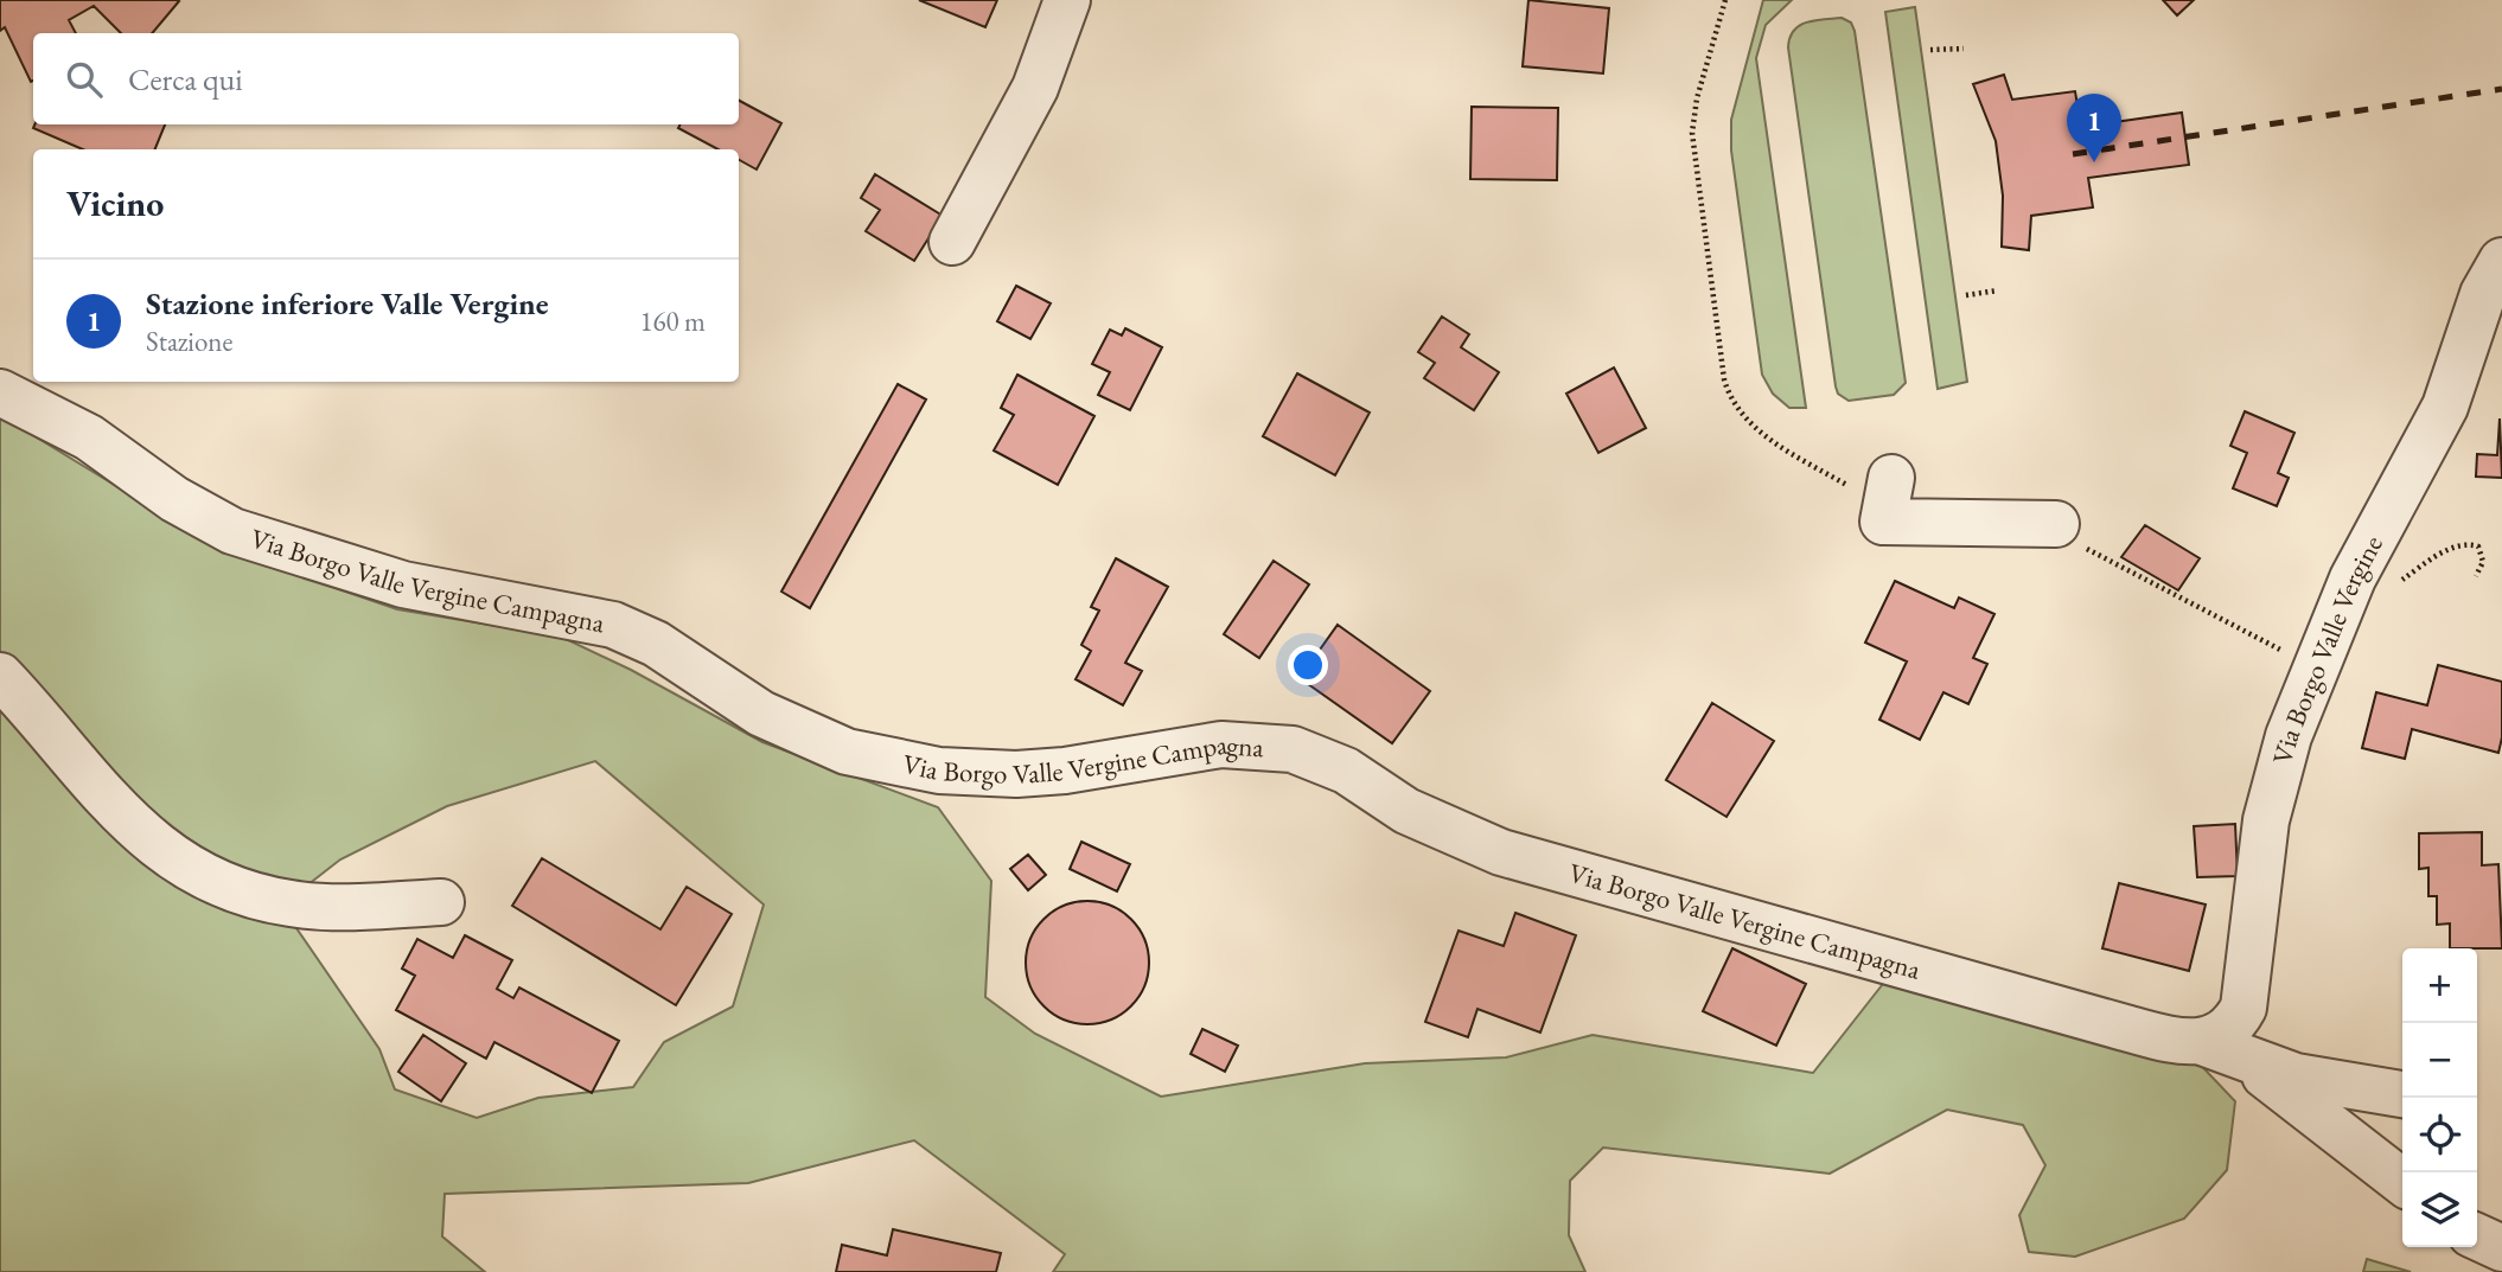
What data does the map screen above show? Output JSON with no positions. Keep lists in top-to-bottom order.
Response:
{
  "streets": {
    "street": ["Via Borgo Valle Vergine Campagna", "Via Borgo Valle Vergine"]
  },
  "crossings": [
    ["Via Borgo Valle Vergine Campagna", "Via Borgo Valle Vergine"]
  ],
  "page": {
    "search": "Cerca qui",
    "pins": "1",
    "heading": "Vicino",
    "list": [
      {
        "mark": "1",
        "name": "Stazione inferiore Valle Vergine",
        "note": "Stazione",
        "value": "160 m"
      }
    ],
    "map_buttons": ["+", "−"]
  }
}
